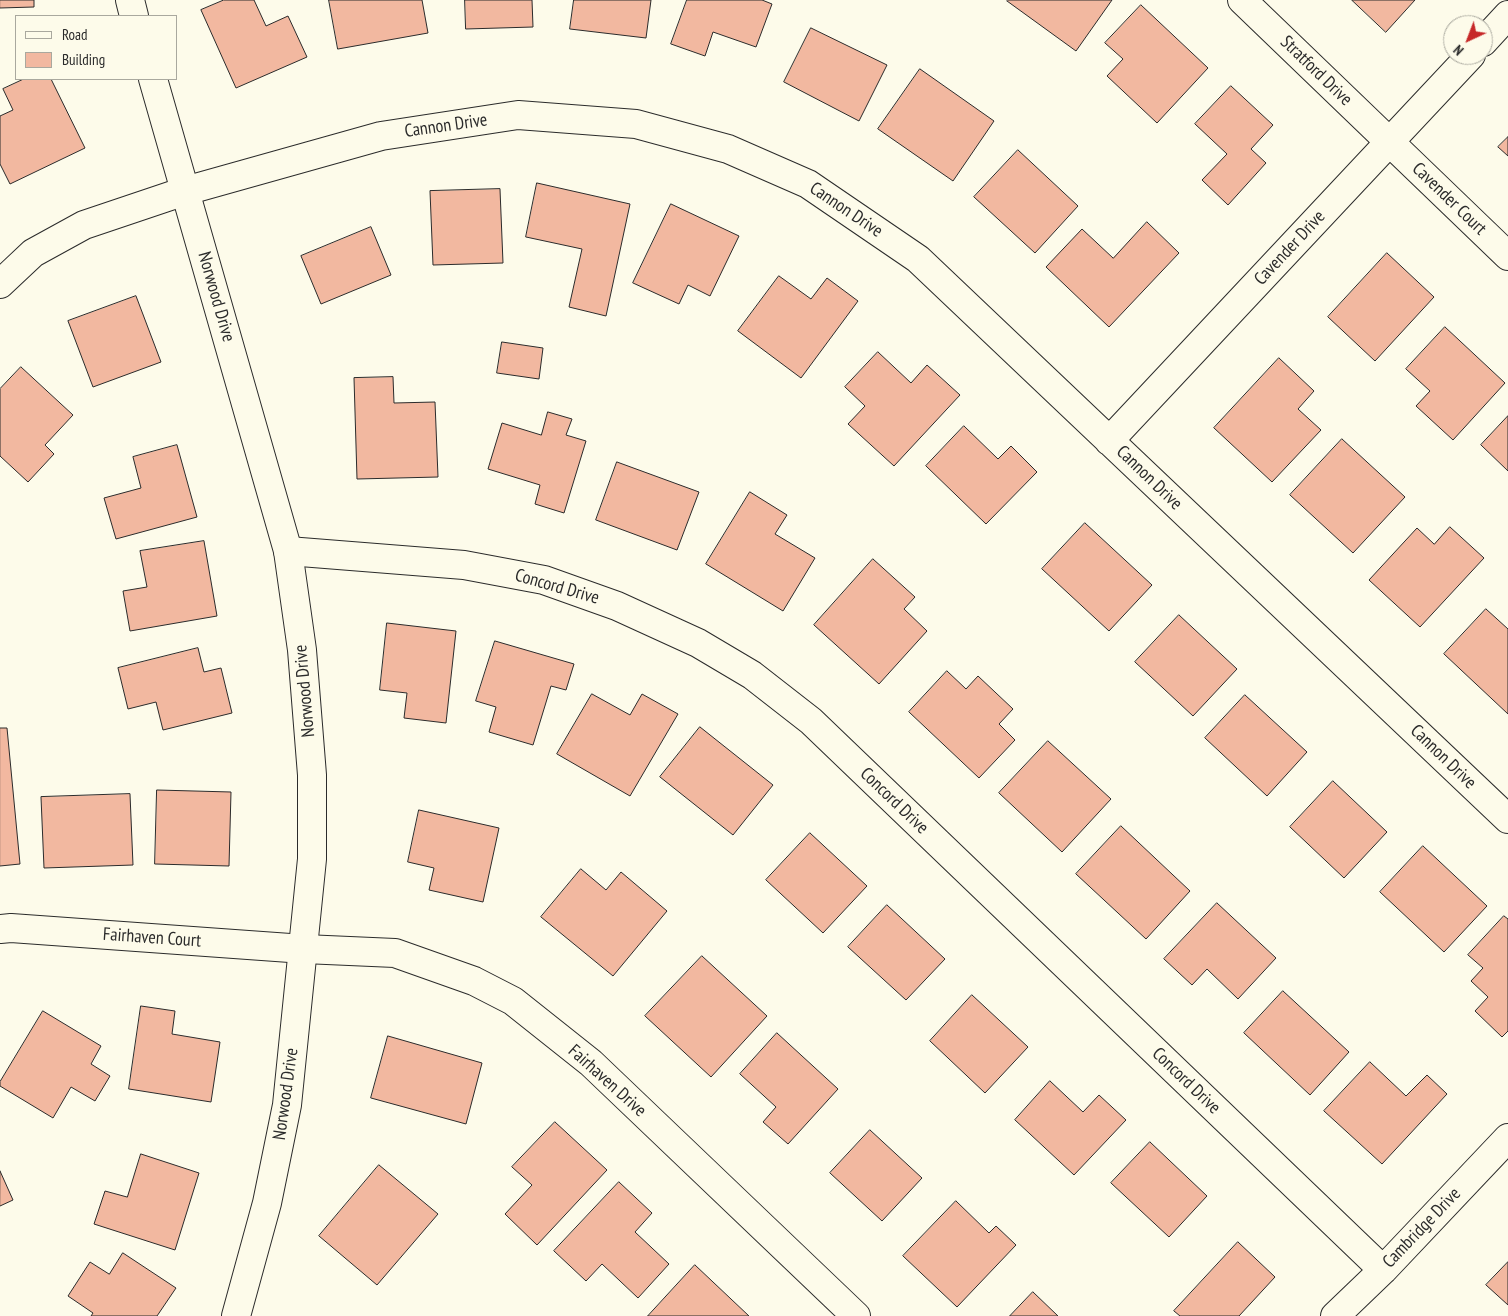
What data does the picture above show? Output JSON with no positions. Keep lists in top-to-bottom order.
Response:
{
  "streets": {
    "street": [
      "Stratford Drive",
      "Cannon Drive",
      "Cavender Court",
      "Cavender Drive",
      "Norwood Drive",
      "Concord Drive",
      "Fairhaven Court",
      "Fairhaven Drive",
      "Cambridge Drive"
    ]
  },
  "crossings": [
    ["Stratford Drive", "Cavender Court"],
    ["Stratford Drive", "Cavender Drive"],
    ["Cannon Drive", "Cavender Drive"],
    ["Cannon Drive", "Norwood Drive"],
    ["Cavender Court", "Cavender Drive"],
    ["Norwood Drive", "Concord Drive"],
    ["Norwood Drive", "Fairhaven Court"],
    ["Norwood Drive", "Fairhaven Drive"],
    ["Concord Drive", "Cambridge Drive"],
    ["Fairhaven Court", "Fairhaven Drive"]
  ],
  "legend": ["Road", "Building"],
  "north": "bottom left"
}
